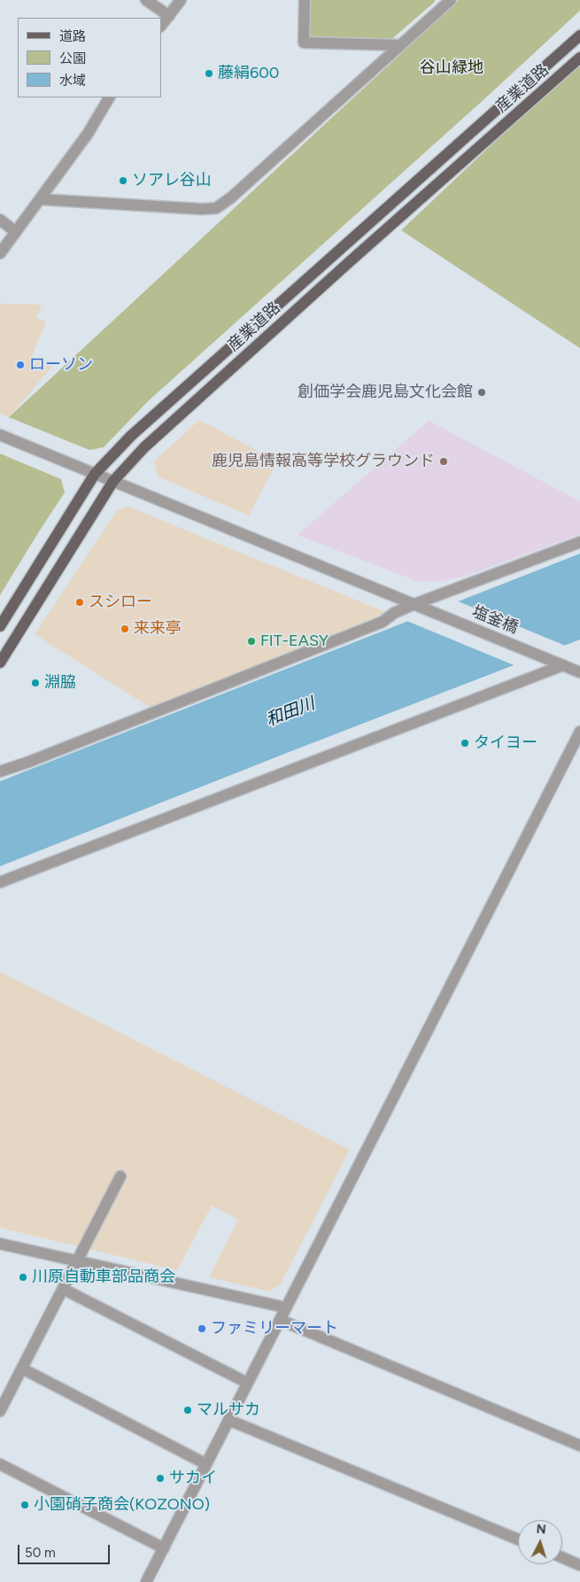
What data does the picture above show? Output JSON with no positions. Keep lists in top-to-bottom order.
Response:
{
  "streets": {
    "main road": ["産業道路"],
    "street": ["塩釜橋"]
  },
  "crossings": [
    ["産業道路", "塩釜橋"]
  ],
  "water": ["和田川"],
  "parks": ["谷山緑地"],
  "places": [
    "藤絹600",
    "ソアレ谷山",
    "ローソン",
    "創価学会鹿児島文化会館",
    "鹿児島情報高等学校グラウンド",
    "スシロー",
    "来来亭",
    "FIT-EASY",
    "淵脇",
    "タイヨー",
    "川原自動車部品商会",
    "ファミリーマート",
    "マルサカ",
    "サカイ",
    "小園硝子商会(KOZONO)"
  ],
  "legend": ["道路", "公園", "水域"],
  "scale_bar": "50 m",
  "north": "top"
}
